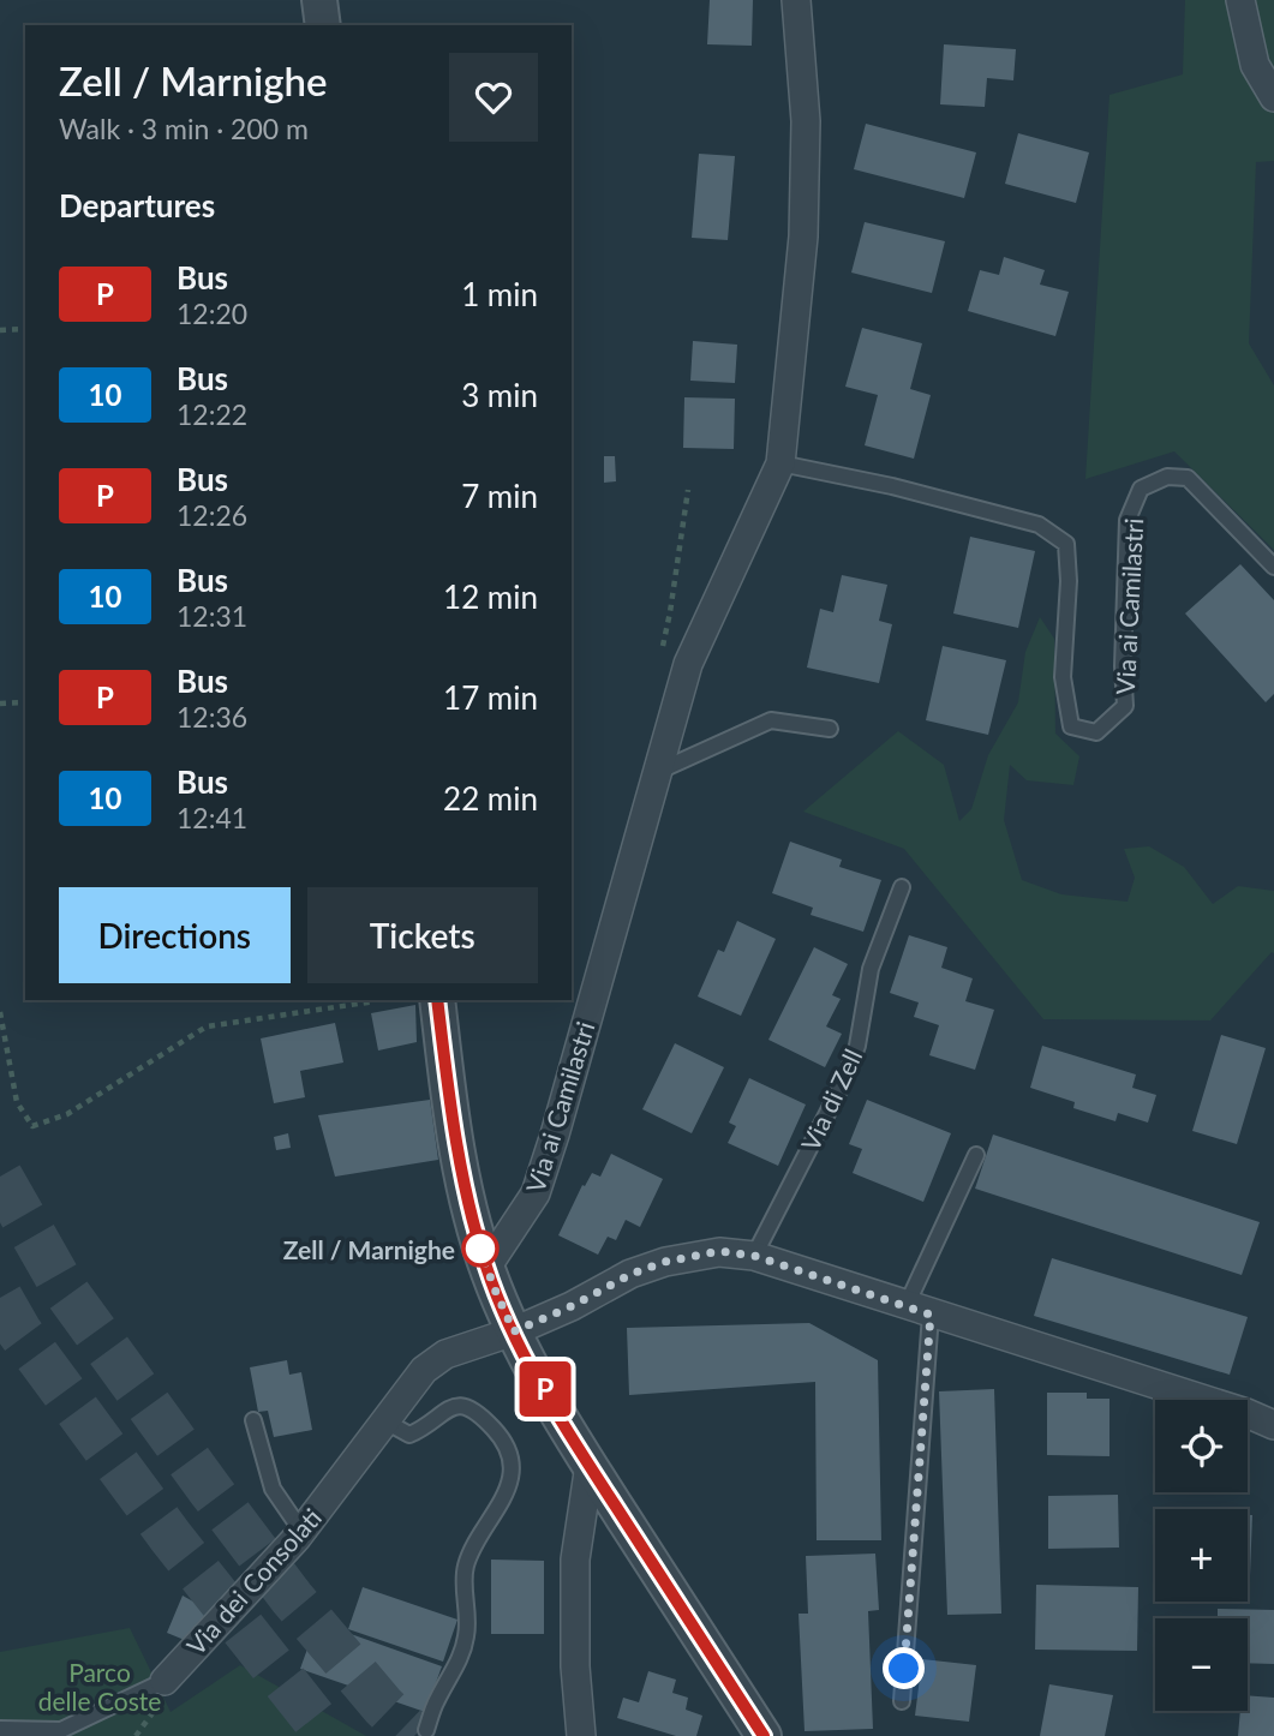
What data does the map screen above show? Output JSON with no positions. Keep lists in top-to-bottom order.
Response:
{
  "streets": {
    "street": ["Via ai Camilastri", "Via dei Consolati"],
    "lane": ["Via di Zell"]
  },
  "parks": ["Parco delle Coste"],
  "places": ["Zell / Marnighe"],
  "lines": ["bus line P"],
  "page": {
    "on_map": "P",
    "heading": [
      ["Zell / Marnighe", "Walk · 3 min · 200 m"],
      "Departures"
    ],
    "list": [
      {
        "mark": "P",
        "name": "Bus",
        "note": "12:20",
        "value": "1 min"
      },
      {
        "mark": "10",
        "name": "Bus",
        "note": "12:22",
        "value": "3 min"
      },
      {
        "mark": "P",
        "name": "Bus",
        "note": "12:26",
        "value": "7 min"
      },
      {
        "mark": "10",
        "name": "Bus",
        "note": "12:31",
        "value": "12 min"
      },
      {
        "mark": "P",
        "name": "Bus",
        "note": "12:36",
        "value": "17 min"
      },
      {
        "mark": "10",
        "name": "Bus",
        "note": "12:41",
        "value": "22 min"
      }
    ],
    "buttons": ["Directions", "Tickets"],
    "map_buttons": ["+", "−"]
  }
}
